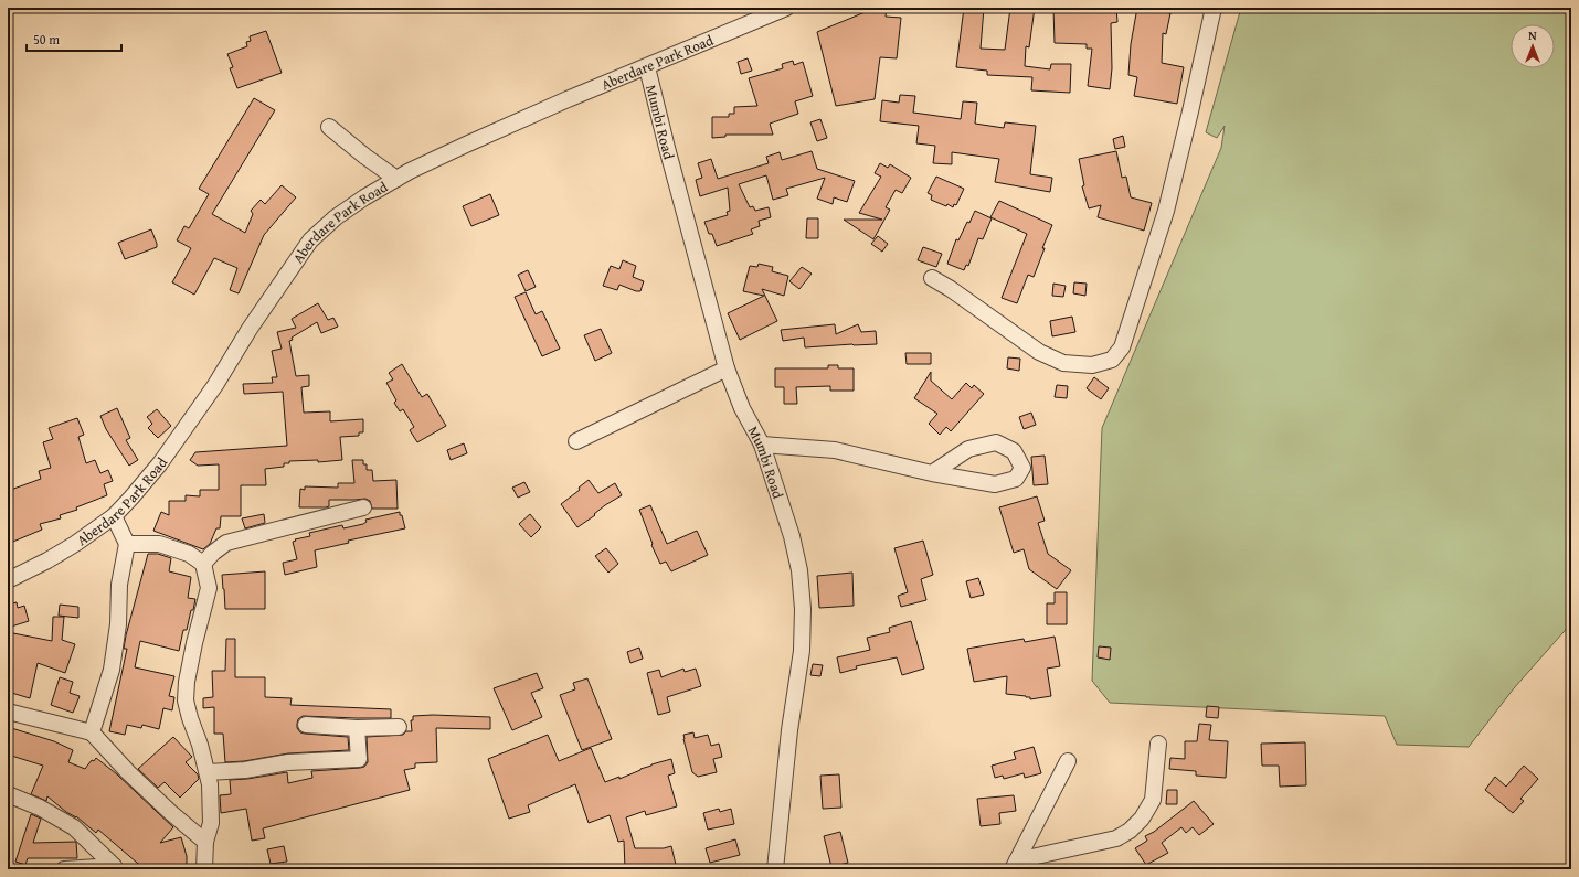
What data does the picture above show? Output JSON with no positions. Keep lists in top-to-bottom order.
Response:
{
  "streets": {
    "street": ["Aberdare Park Road", "Mumbi Road"]
  },
  "crossings": [
    ["Aberdare Park Road", "Mumbi Road"]
  ],
  "scale_bar": "50 m",
  "north": "top"
}
